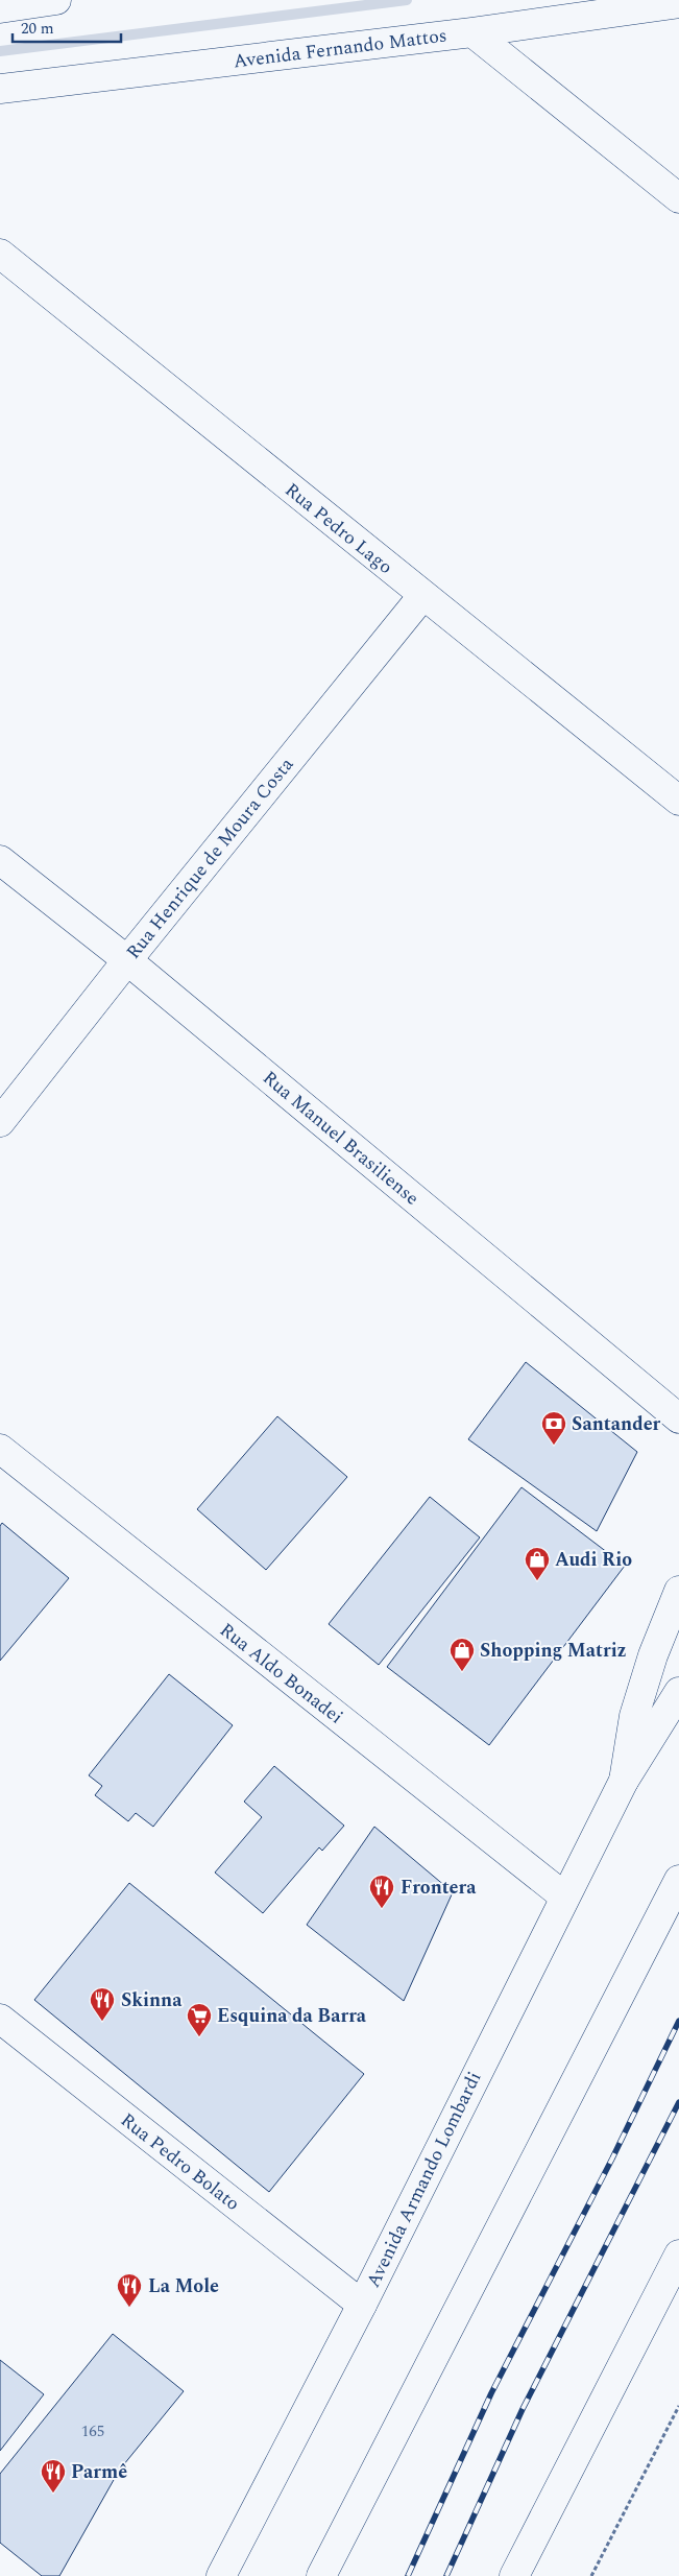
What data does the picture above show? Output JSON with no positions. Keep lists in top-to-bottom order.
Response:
{
  "streets": {
    "main road": [
      "Avenida Fernando Mattos",
      "Rua Pedro Lago",
      "Rua Henrique de Moura Costa",
      "Rua Manuel Brasiliense",
      "Rua Aldo Bonadei",
      "Rua Pedro Bolato",
      "Avenida Armando Lombardi"
    ]
  },
  "crossings": [
    ["Rua Pedro Lago", "Rua Henrique de Moura Costa"],
    ["Rua Henrique de Moura Costa", "Rua Manuel Brasiliense"],
    ["Rua Aldo Bonadei", "Avenida Armando Lombardi"],
    ["Rua Pedro Bolato", "Avenida Armando Lombardi"]
  ],
  "places": {
    "bank": ["Santander"],
    "shop": ["Audi Rio", "Shopping Matriz"],
    "restaurant": [
      "Frontera",
      "Skinna",
      "La Mole",
      "Parmê"
    ],
    "supermarket": ["Esquina da Barra"]
  },
  "house_numbers": ["165"],
  "scale_bar": "20 m"
}
